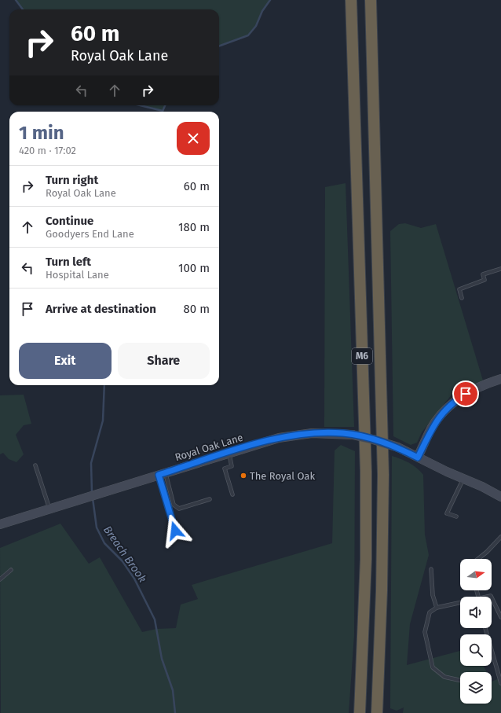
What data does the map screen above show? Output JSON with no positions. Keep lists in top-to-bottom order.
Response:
{
  "streets": {
    "highway": ["M6"],
    "street": ["Royal Oak Lane"]
  },
  "water": ["Breach Brook"],
  "places": ["The Royal Oak"],
  "north": "right",
  "page": {
    "turn": ["60 m", "Royal Oak Lane"],
    "heading": ["1 min", "420 m · 17:02"],
    "list": [
      {
        "name": "Turn right",
        "note": "Royal Oak Lane",
        "value": "60 m"
      },
      {
        "name": "Continue",
        "note": "Goodyers End Lane",
        "value": "180 m"
      },
      {
        "name": "Turn left",
        "note": "Hospital Lane",
        "value": "100 m"
      },
      {
        "name": "Arrive at destination",
        "value": "80 m"
      }
    ],
    "buttons": ["Exit", "Share"]
  }
}
